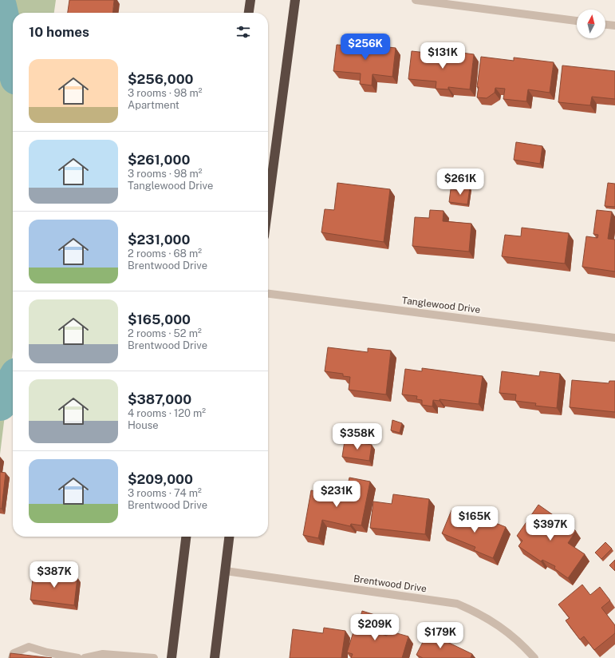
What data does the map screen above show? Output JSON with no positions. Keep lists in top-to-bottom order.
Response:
{
  "streets": {
    "street": ["Tanglewood Drive", "Brentwood Drive"]
  },
  "north": "top",
  "page": {
    "heading": "10 homes",
    "price": [
      "$256K",
      "$131K",
      "$261K",
      "$358K",
      "$231K",
      "$165K",
      "$397K",
      "$387K",
      "$209K",
      "$179K"
    ],
    "list": [
      {
        "name": "$256,000",
        "note": "3 rooms · 98 m² · Apartment"
      },
      {
        "name": "$261,000",
        "note": "3 rooms · 98 m² · Tanglewood Drive"
      },
      {
        "name": "$231,000",
        "note": "2 rooms · 68 m² · Brentwood Drive"
      },
      {
        "name": "$165,000",
        "note": "2 rooms · 52 m² · Brentwood Drive"
      },
      {
        "name": "$387,000",
        "note": "4 rooms · 120 m² · House"
      },
      {
        "name": "$209,000",
        "note": "3 rooms · 74 m² · Brentwood Drive"
      }
    ]
  }
}
